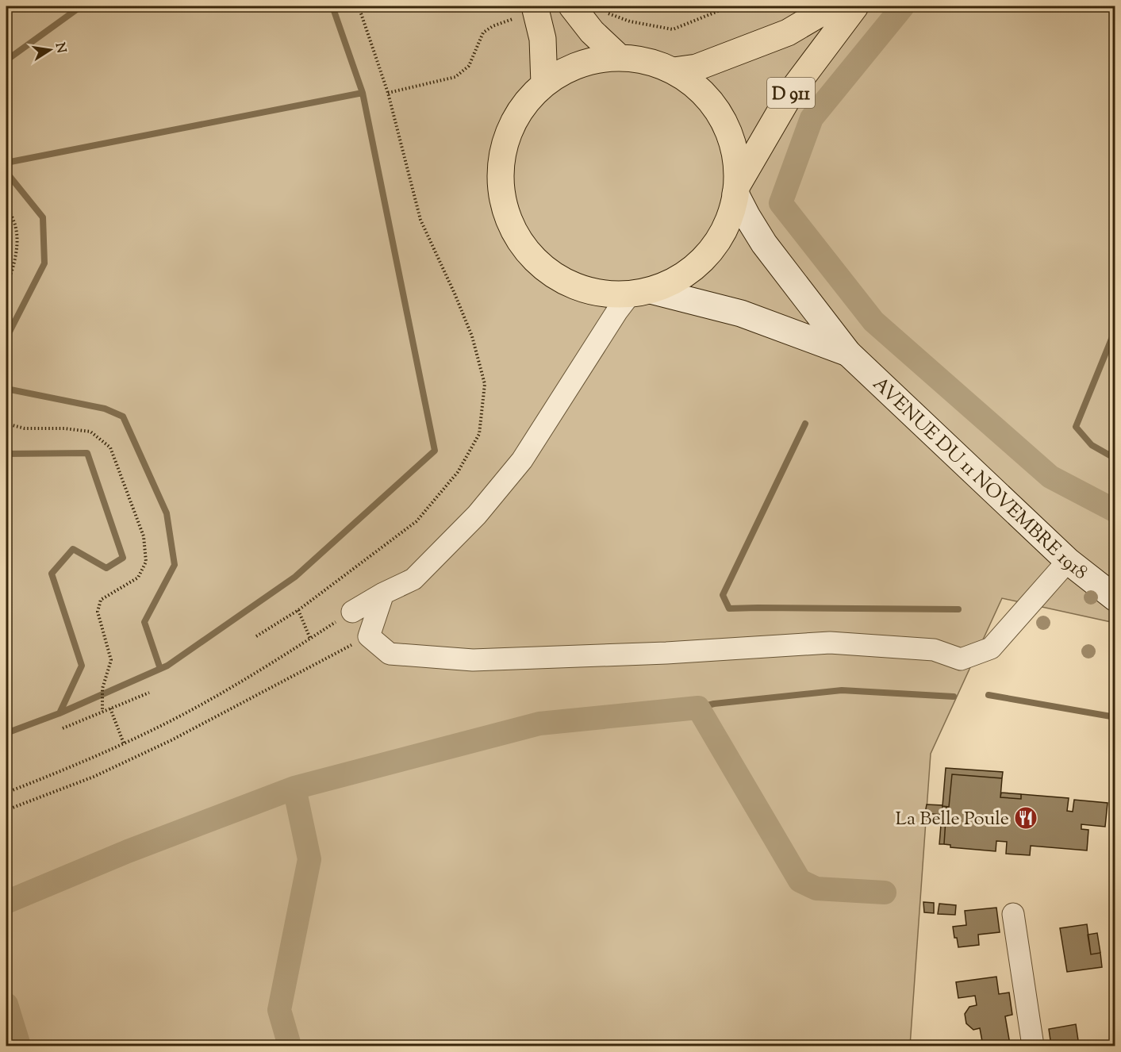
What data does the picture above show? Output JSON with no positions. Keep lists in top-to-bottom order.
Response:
{
  "streets": {
    "main road": ["D 911", "AVENUE DU 11 NOVEMBRE 1918"]
  },
  "crossings": [
    ["D 911", "AVENUE DU 11 NOVEMBRE 1918"]
  ],
  "places": {
    "restaurant": ["La Belle Poule"]
  },
  "north": "right"
}
